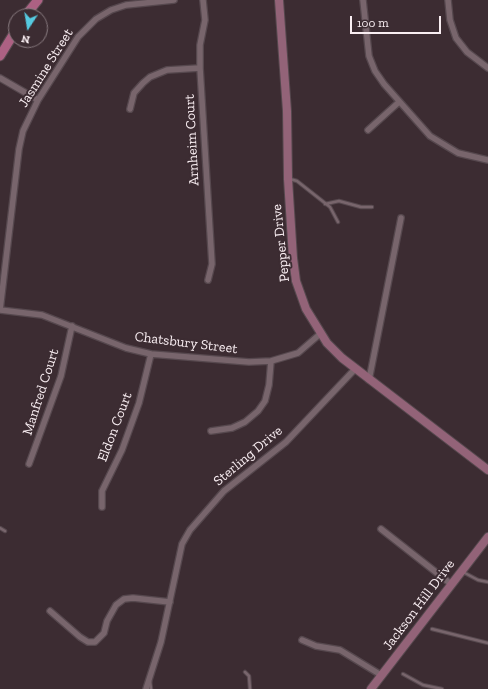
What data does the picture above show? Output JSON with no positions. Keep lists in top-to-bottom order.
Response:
{
  "streets": {
    "street": [
      "Jasmine Street",
      "Arnheim Court",
      "Pepper Drive",
      "Chatsbury Street",
      "Manfred Court",
      "Eldon Court",
      "Sterling Drive",
      "Jackson Hill Drive"
    ]
  },
  "crossings": [
    ["Jasmine Street", "Chatsbury Street"],
    ["Pepper Drive", "Chatsbury Street"],
    ["Pepper Drive", "Sterling Drive"],
    ["Chatsbury Street", "Manfred Court"],
    ["Chatsbury Street", "Eldon Court"]
  ],
  "scale_bar": "100 m",
  "north": "bottom"
}
